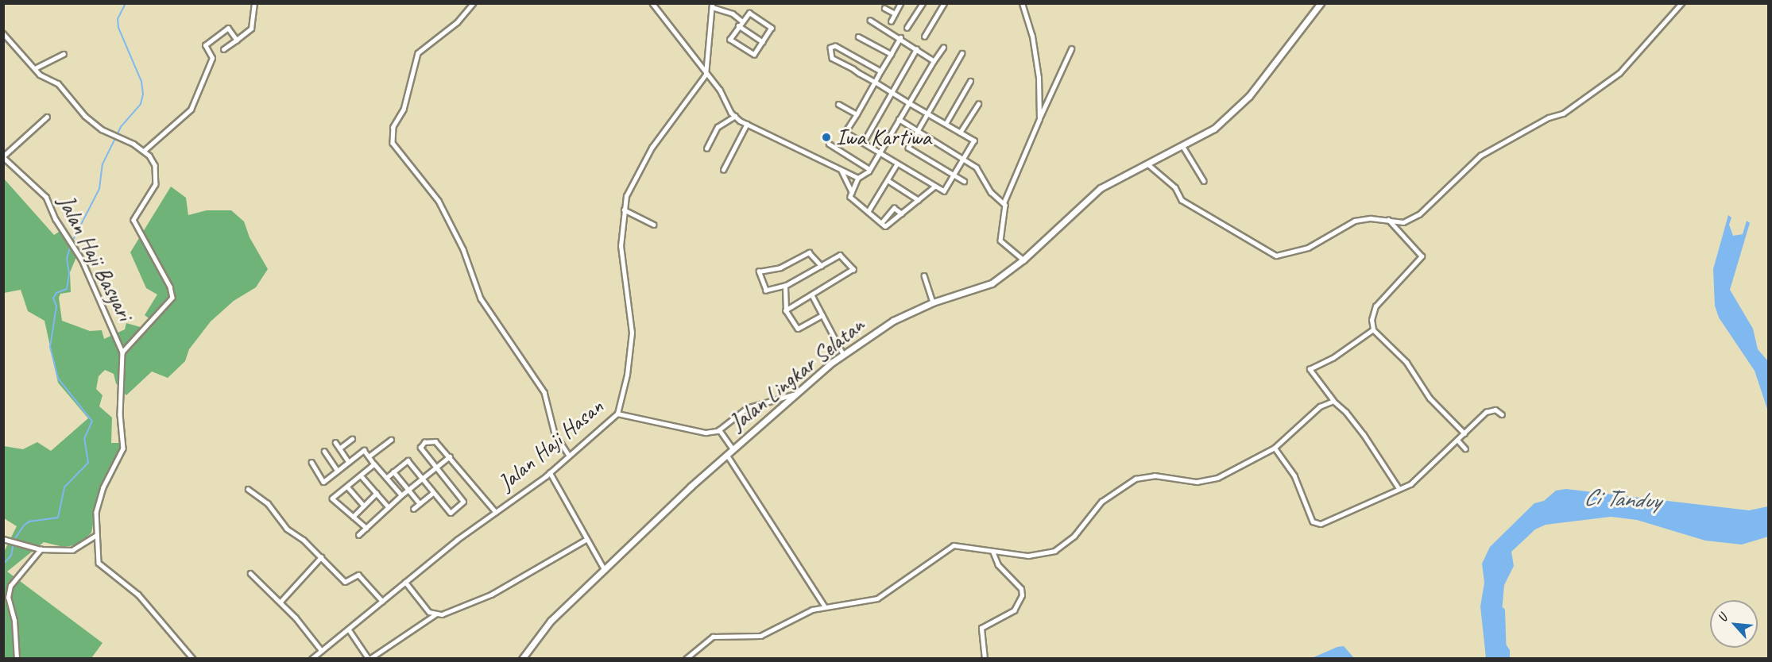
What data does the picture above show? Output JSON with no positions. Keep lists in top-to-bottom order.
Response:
{
  "streets": {
    "street": ["Jalan Haji Basyari", "Jalan Lingkar Selatan", "Jalan Haji Hasan"]
  },
  "water": ["Ci Tanduy"],
  "places": ["Iwa Kartiwa"],
  "north": "top left"
}
